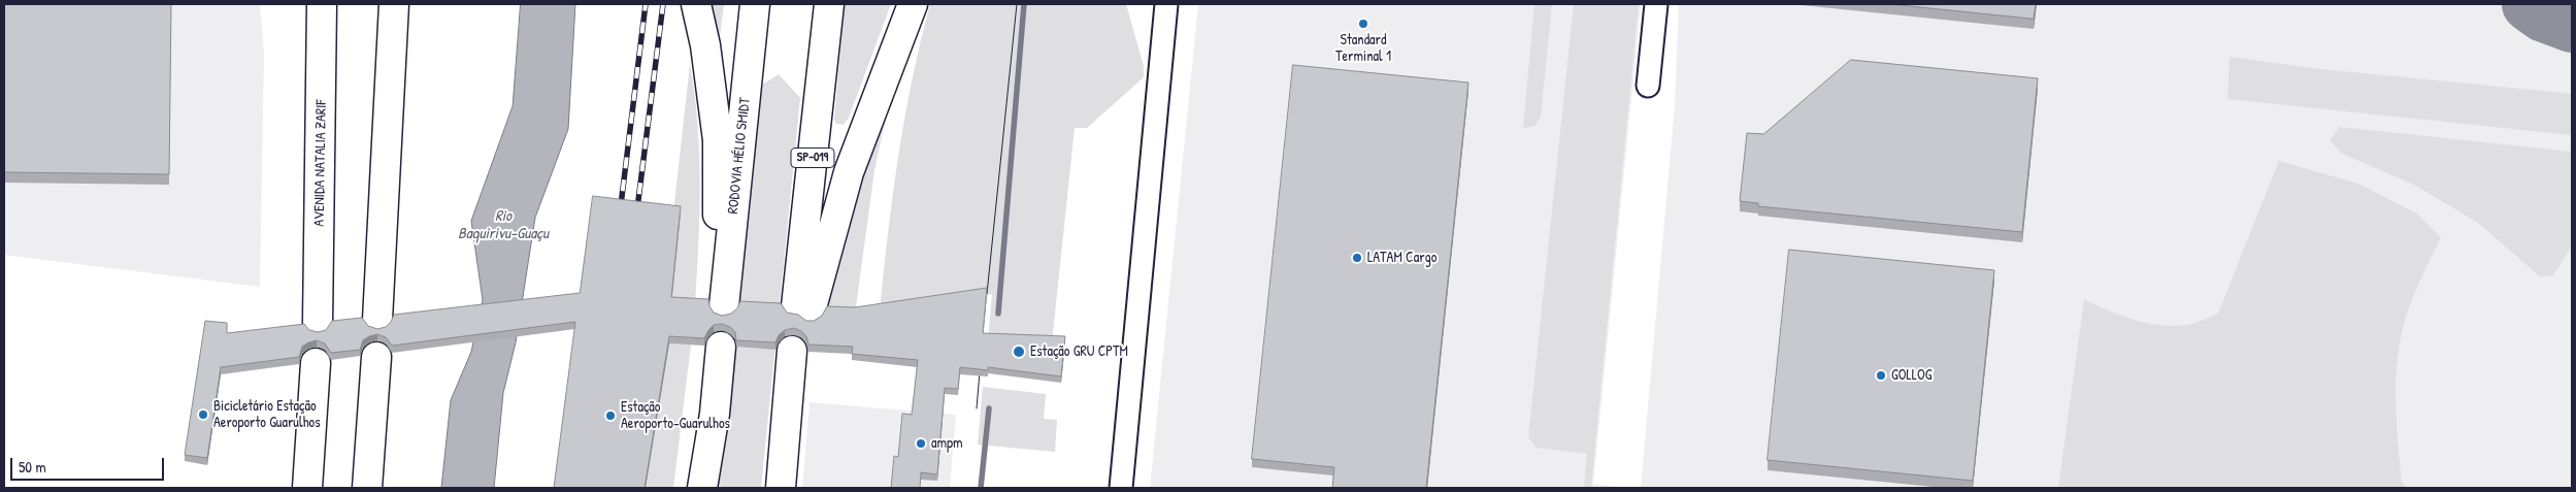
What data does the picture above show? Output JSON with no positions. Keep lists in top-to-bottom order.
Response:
{
  "streets": {
    "main road": ["RODOVIA HÉLIO SMIDT", "SP-019", "AVENIDA NATALIA ZARIF"]
  },
  "water": ["Rio Baquirivu-Guaçu"],
  "places": [
    "Standard Terminal 1",
    "LATAM Cargo",
    "Estação GRU CPTM",
    "GOLLOG",
    "Bicicletário Estação Aeroporto Guarulhos",
    "Estação Aeroporto-Guarulhos",
    "ampm"
  ],
  "scale_bar": "50 m"
}
